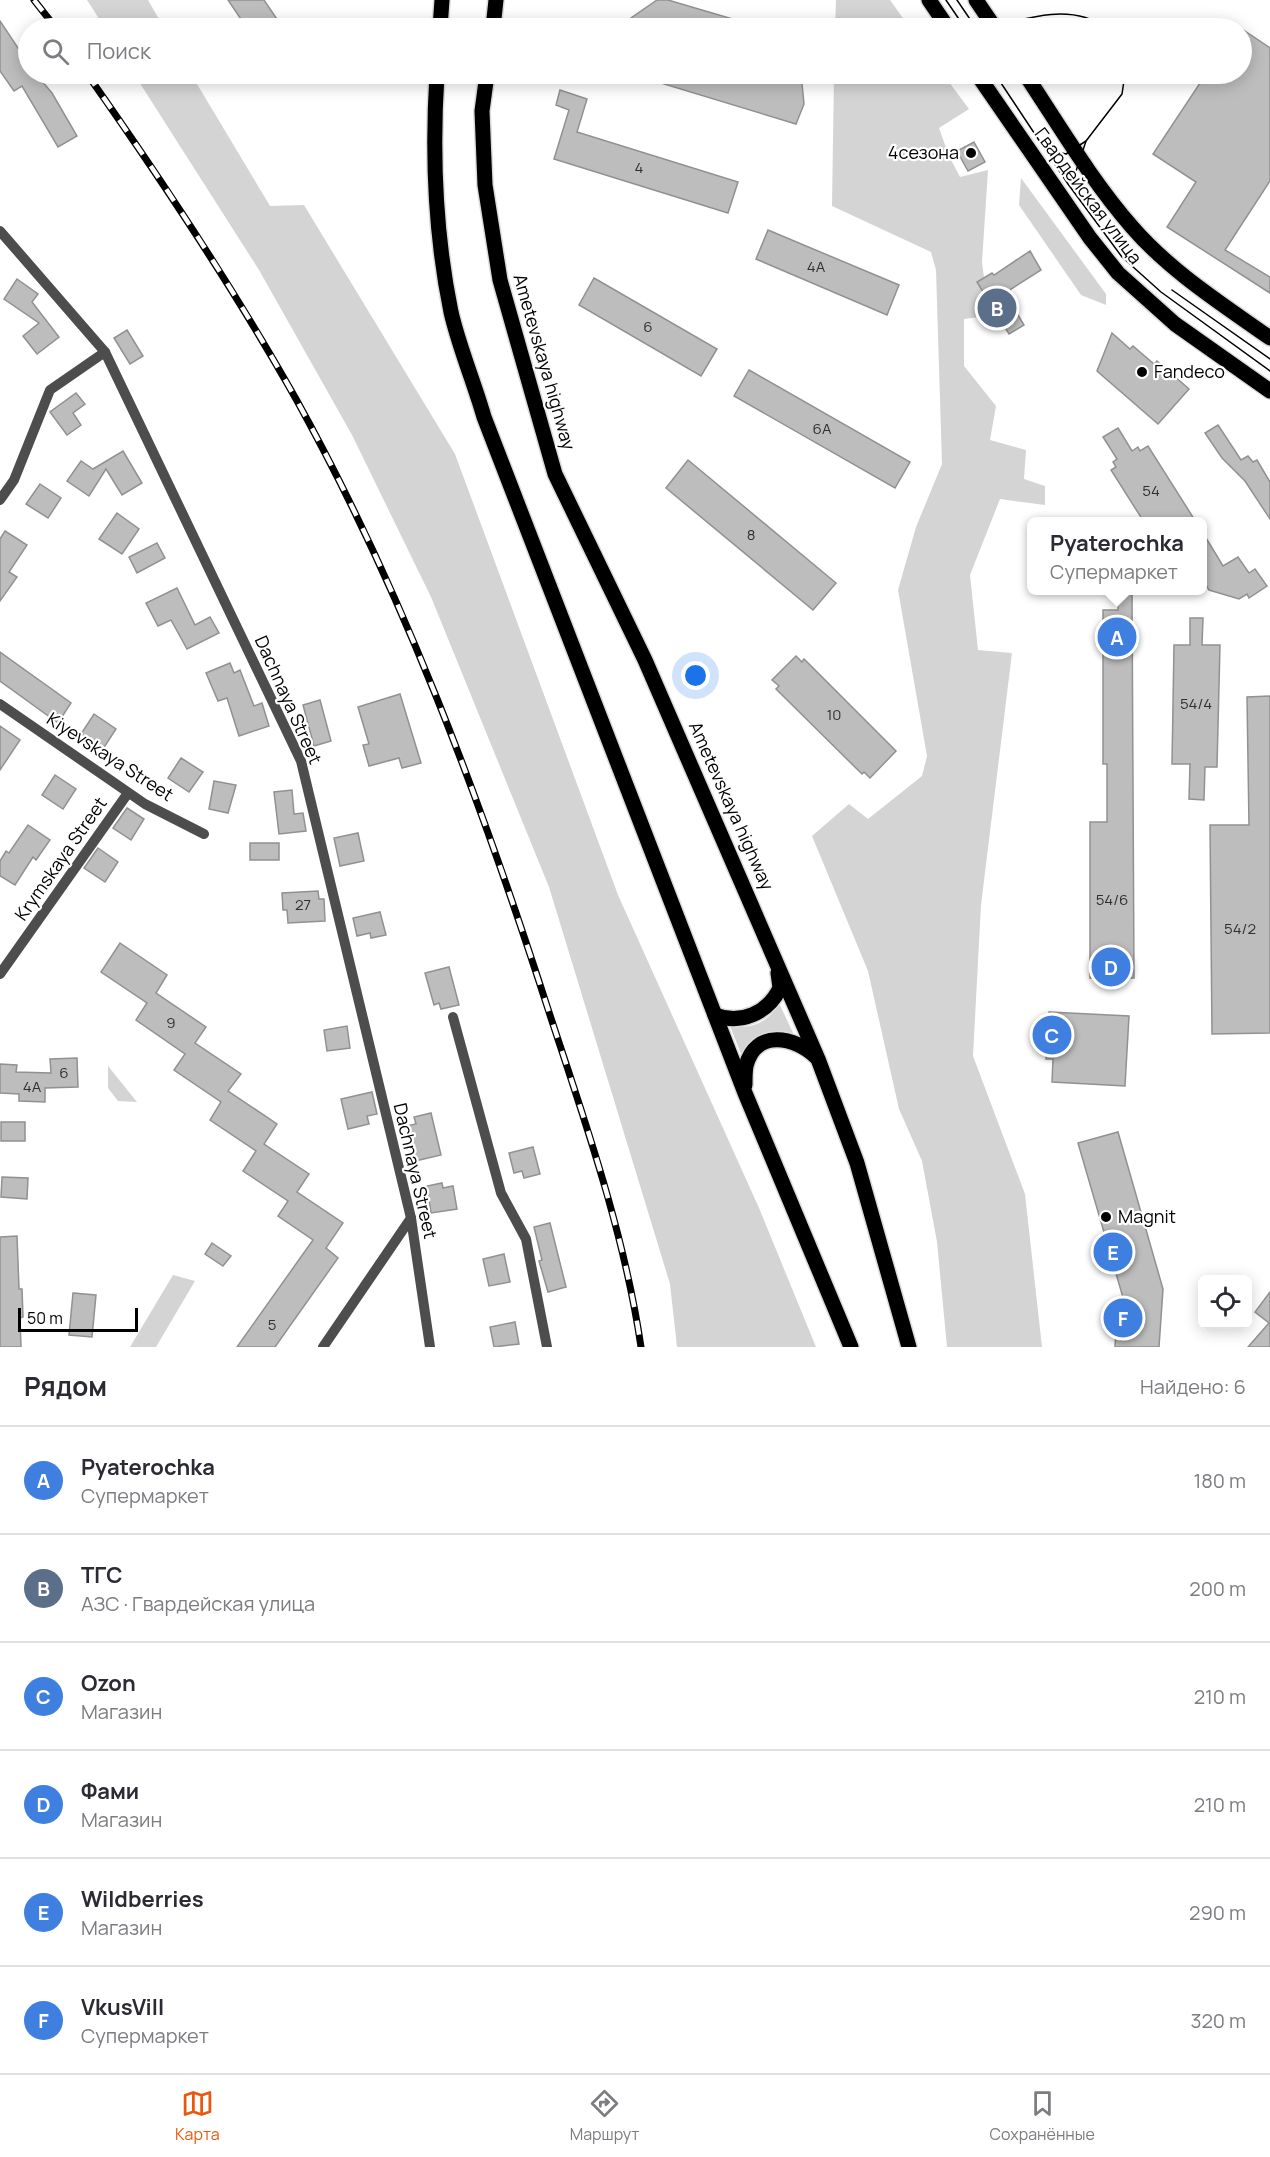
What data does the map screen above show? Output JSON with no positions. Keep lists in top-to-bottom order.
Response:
{
  "streets": {
    "main road": ["Гвардейская улица", "Ametevskaya highway"],
    "street": ["Dachnaya Street", "Kiyevskaya Street", "Krymskaya Street"]
  },
  "crossings": [
    ["Kiyevskaya Street", "Krymskaya Street"]
  ],
  "places": ["4сезона", "Fandeco", "Magnit"],
  "house_numbers": [
    "4",
    "4А",
    "6",
    "6А",
    "54",
    "8",
    "54/4",
    "10",
    "54/6",
    "27",
    "54/2",
    "9",
    "6",
    "4А",
    "5"
  ],
  "scale_bar": "50 m",
  "page": {
    "search": "Поиск",
    "pins": [
      "B",
      "A",
      "D",
      "C",
      "E",
      "F"
    ],
    "popup": ["Pyaterochka", "Супермаркет"],
    "scale": "50 m",
    "heading": ["Рядом", "Найдено: 6"],
    "list": [
      {
        "mark": "A",
        "name": "Pyaterochka",
        "note": "Супермаркет",
        "value": "180 m"
      },
      {
        "mark": "B",
        "name": "ТГС",
        "note": "АЗС · Гвардейская улица",
        "value": "200 m"
      },
      {
        "mark": "C",
        "name": "Ozon",
        "note": "Магазин",
        "value": "210 m"
      },
      {
        "mark": "D",
        "name": "Фами",
        "note": "Магазин",
        "value": "210 m"
      },
      {
        "mark": "E",
        "name": "Wildberries",
        "note": "Магазин",
        "value": "290 m"
      },
      {
        "mark": "F",
        "name": "VkusVill",
        "note": "Супермаркет",
        "value": "320 m"
      }
    ],
    "nav": ["Карта", "Маршрут", "Сохранённые"]
  }
}
